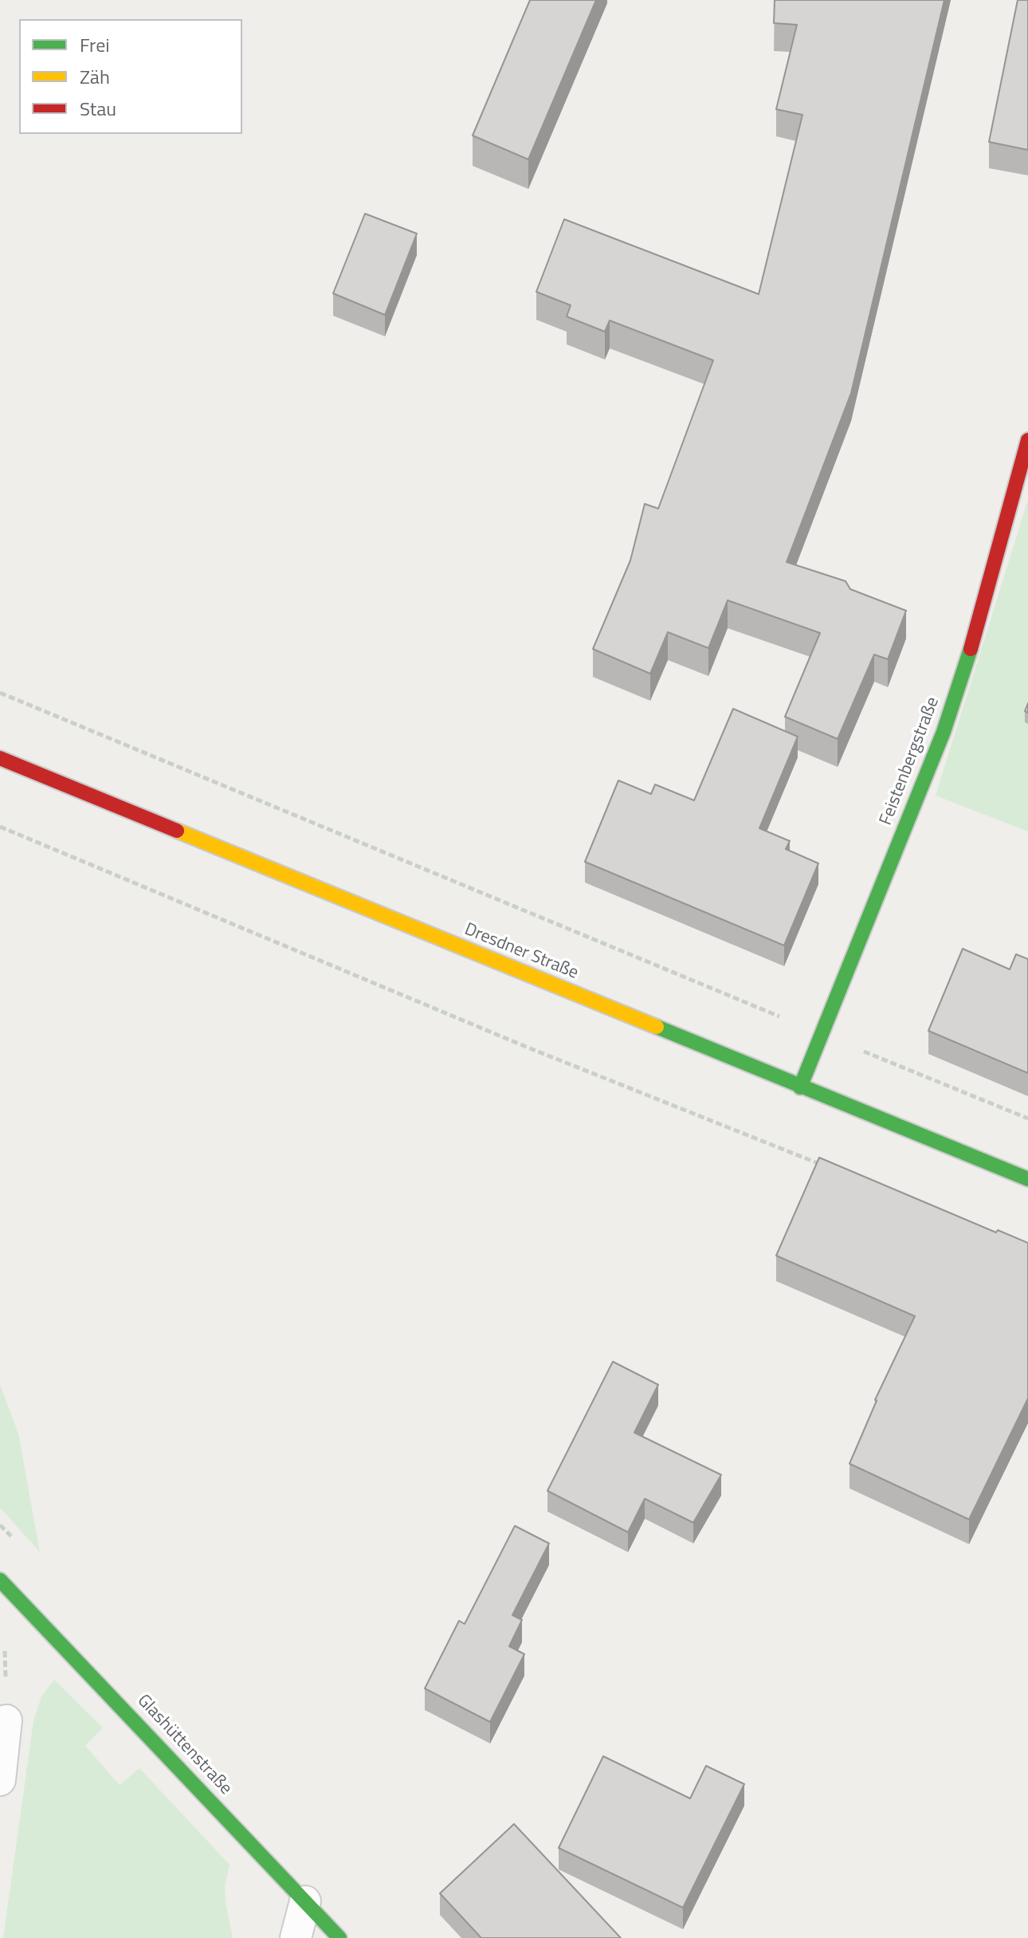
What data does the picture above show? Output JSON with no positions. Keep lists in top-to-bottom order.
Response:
{
  "streets": {
    "street": ["Feistenbergstraße", "Dresdner Straße", "Glashüttenstraße"]
  },
  "crossings": [
    ["Feistenbergstraße", "Dresdner Straße"]
  ],
  "legend": ["Frei", "Zäh", "Stau"]
}
